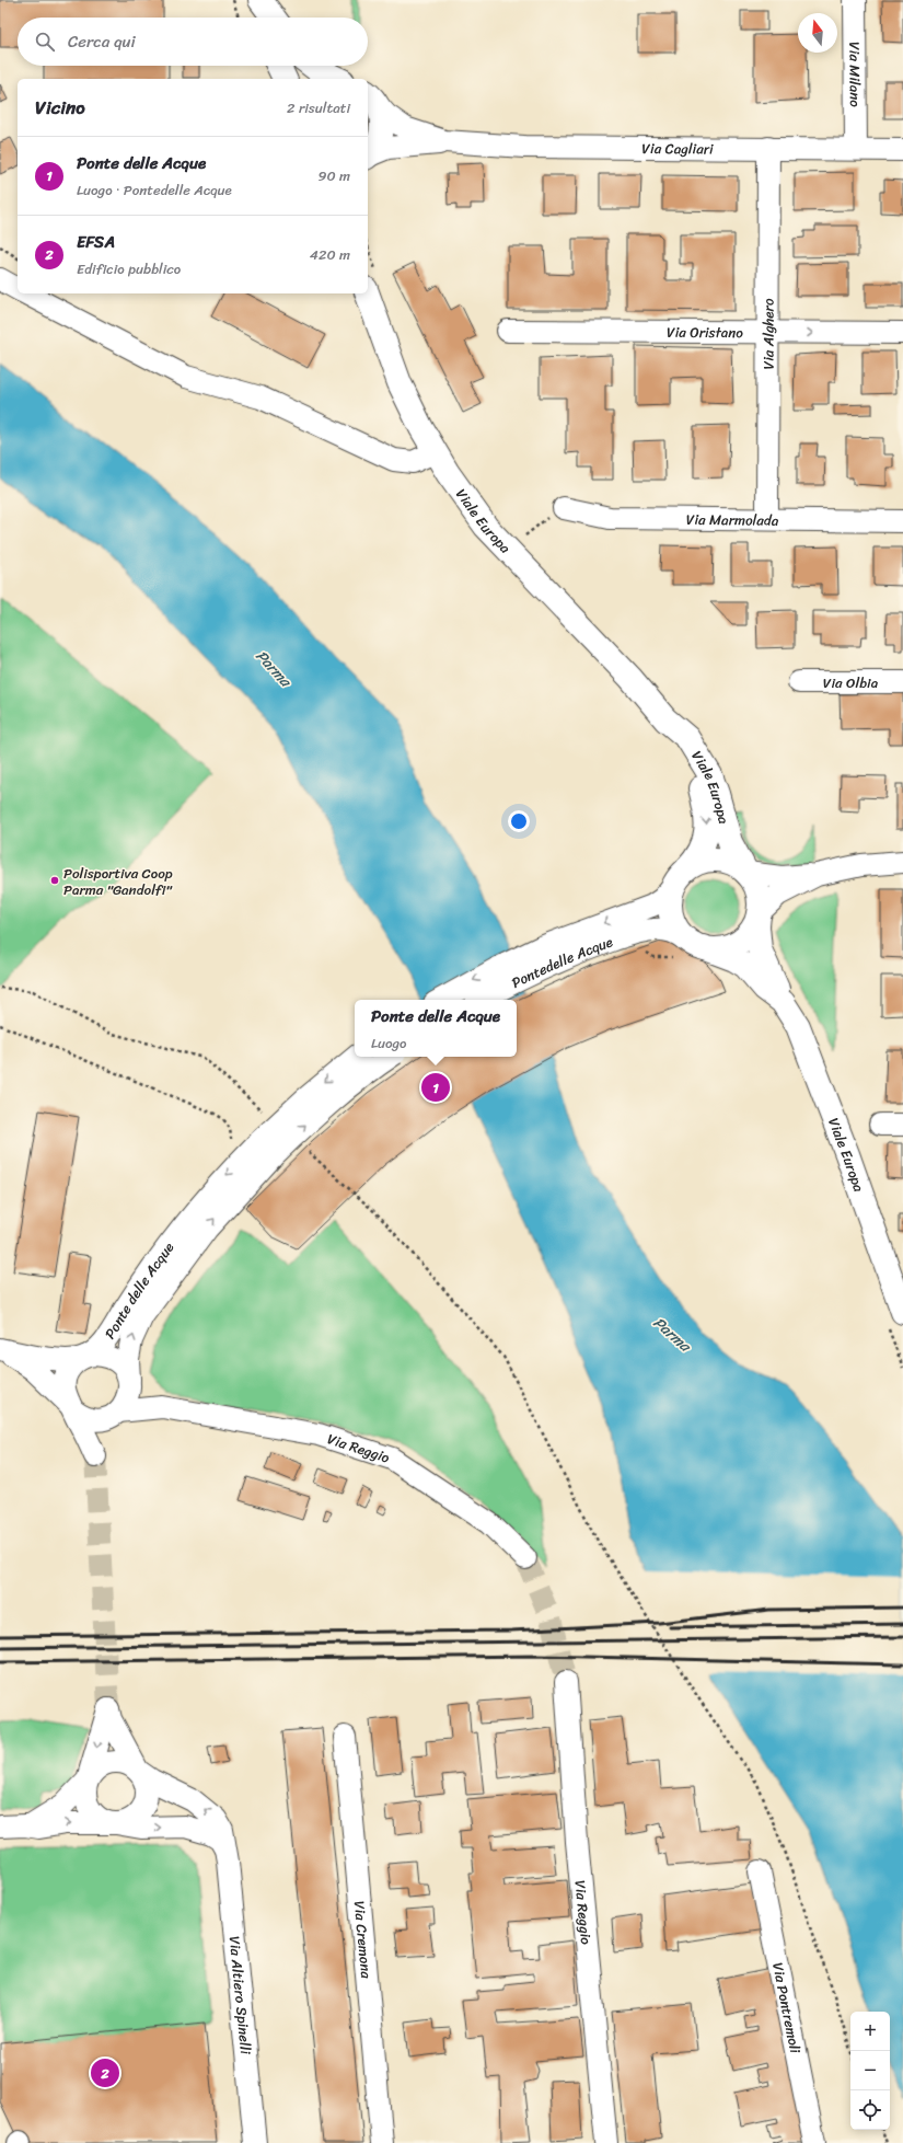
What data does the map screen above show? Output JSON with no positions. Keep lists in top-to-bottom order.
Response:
{
  "streets": {
    "main road": ["Viale Europa"],
    "street": [
      "Via Milano",
      "Via Cagliari",
      "Via Oristano",
      "Via Alghero",
      "Via Marmolada",
      "Via Olbia",
      "Pontedelle Acque",
      "Ponte delle Acque",
      "Via Reggio",
      "Via Cremona",
      "Via Altiero Spinelli",
      "Via Pontremoli"
    ]
  },
  "crossings": [
    ["Via Milano", "Via Cagliari"],
    ["Via Cagliari", "Via Alghero"],
    ["Via Oristano", "Via Alghero"],
    ["Via Alghero", "Via Marmolada"],
    ["Ponte delle Acque", "Via Reggio"]
  ],
  "water": ["Parma"],
  "places": ["Polisportiva Coop Parma \"Gandolfi\""],
  "north": "top",
  "page": {
    "search": "Cerca qui",
    "heading": ["Vicino", "2 risultati"],
    "list": [
      {
        "mark": "1",
        "name": "Ponte delle Acque",
        "note": "Luogo · Pontedelle Acque",
        "value": "90 m"
      },
      {
        "mark": "2",
        "name": "EFSA",
        "note": "Edificio pubblico",
        "value": "420 m"
      }
    ],
    "popup": ["Ponte delle Acque", "Luogo"],
    "pins": ["1", "2"],
    "map_buttons": ["+", "−"]
  }
}
